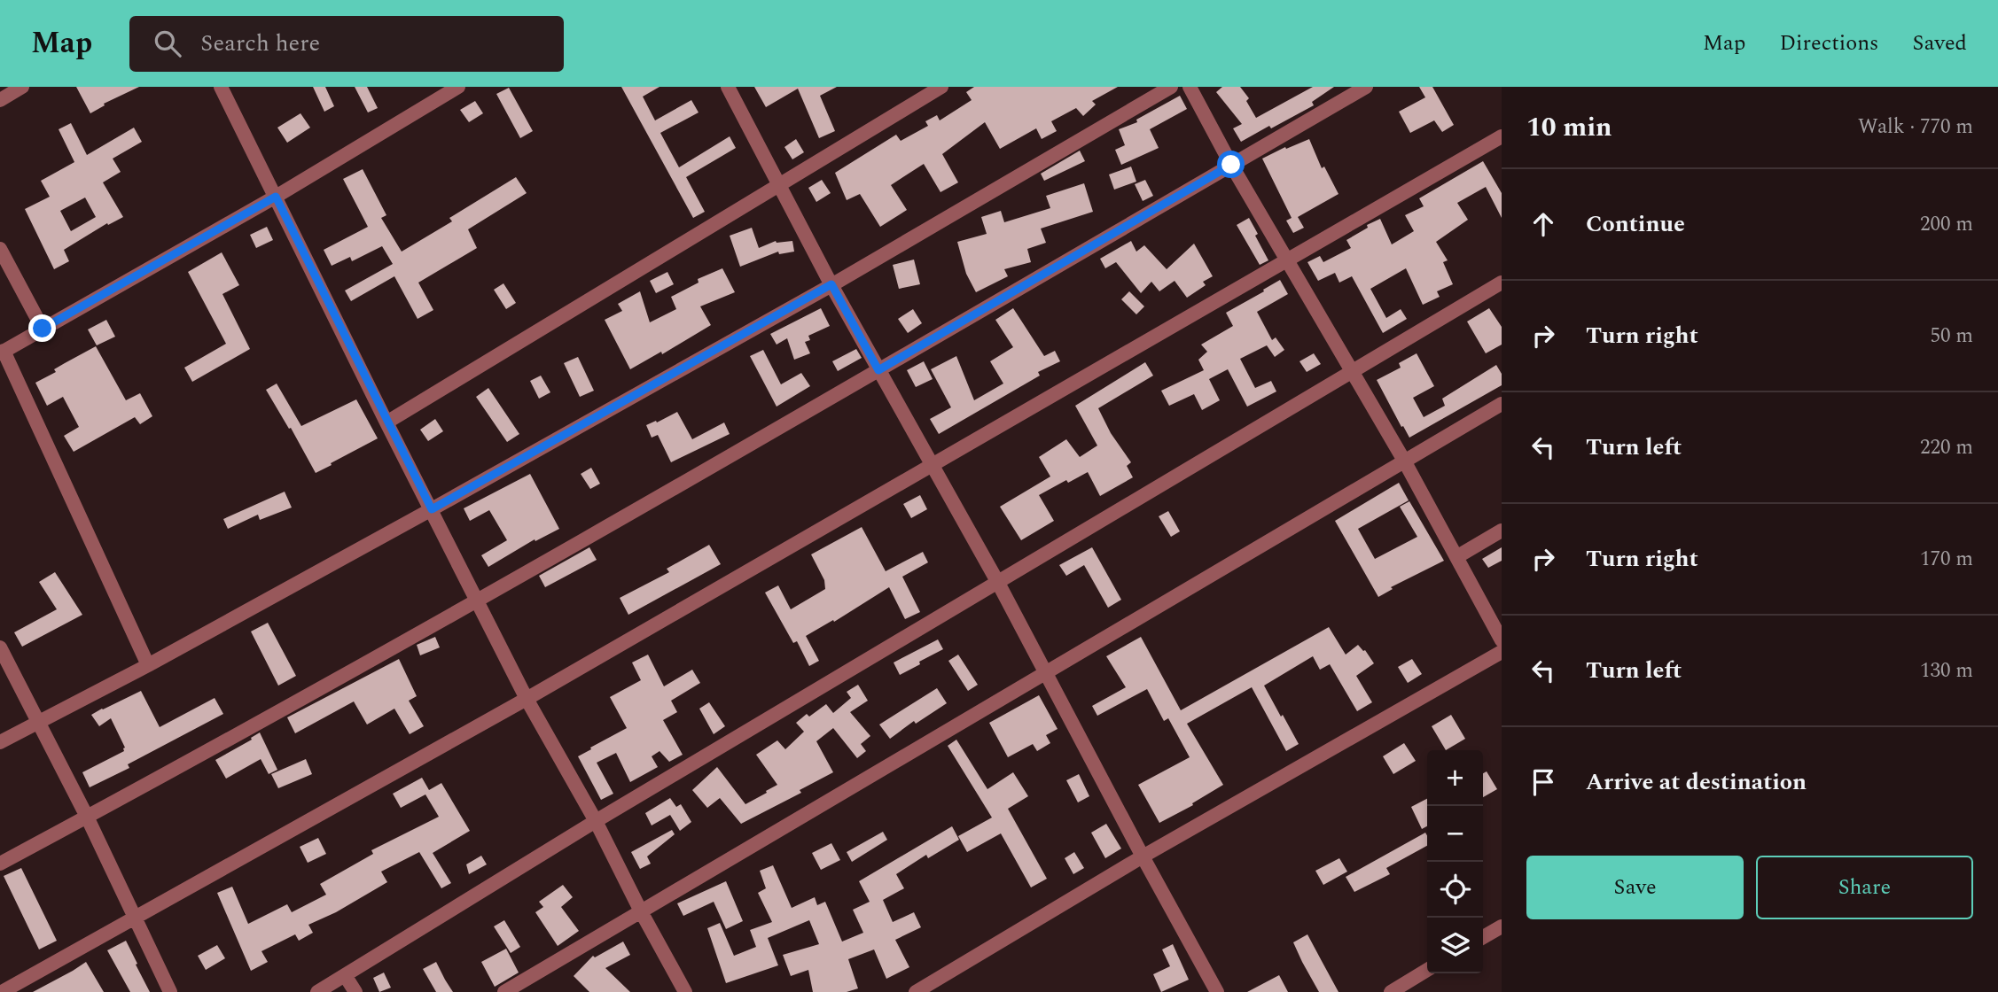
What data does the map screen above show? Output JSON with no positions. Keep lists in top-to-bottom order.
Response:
{
  "page": {
    "header": "Map",
    "search": "Search here",
    "nav": ["Map", "Directions", "Saved"],
    "heading": ["10 min", "Walk · 770 m"],
    "list": [
      ["Continue", "200 m"],
      ["Turn right", "50 m"],
      ["Turn left", "220 m"],
      ["Turn right", "170 m"],
      ["Turn left", "130 m"],
      "Arrive at destination"
    ],
    "map_buttons": ["+", "−"],
    "buttons": ["Save", "Share"]
  }
}
